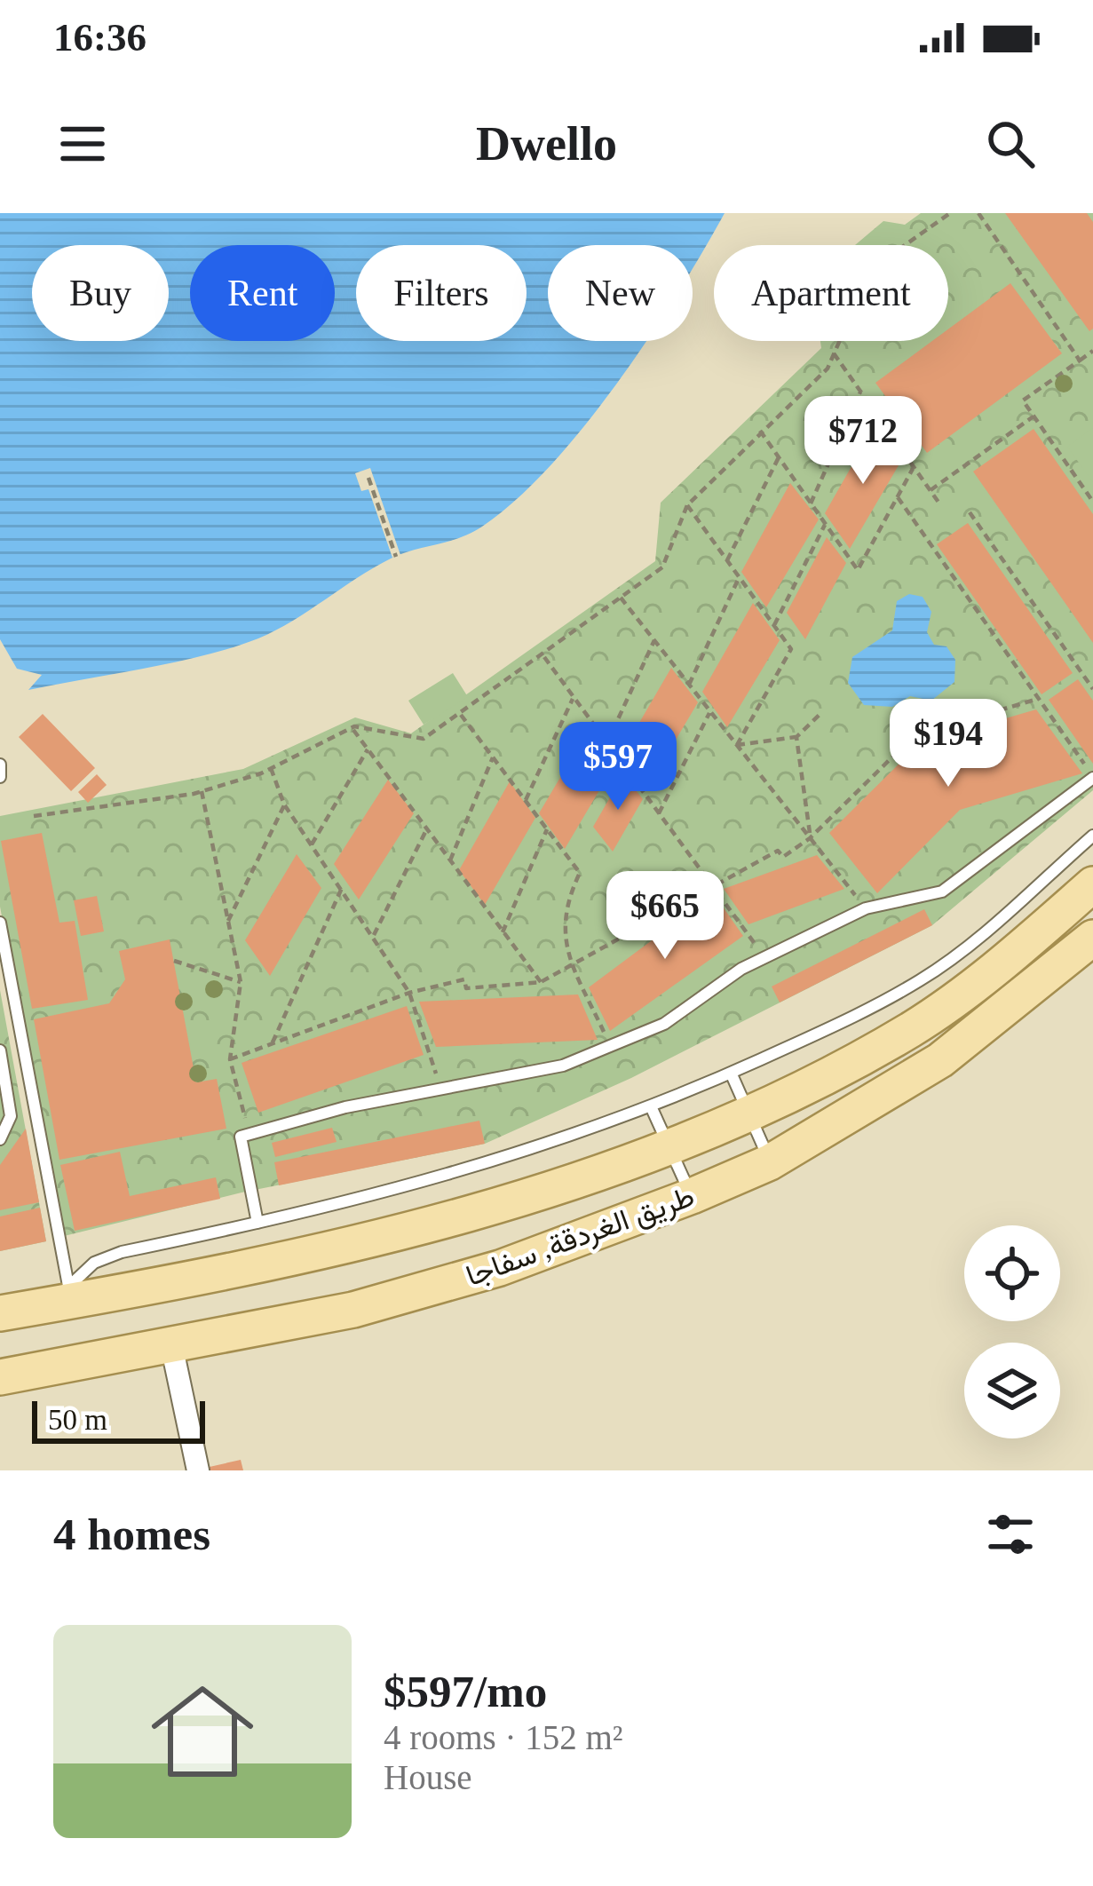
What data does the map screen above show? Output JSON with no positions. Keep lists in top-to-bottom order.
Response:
{
  "streets": {
    "main road": ["طريق الغردقة, سفاجا"]
  },
  "scale_bar": "50 m",
  "page": {
    "status": "16:36",
    "header": "Dwello",
    "chip": [
      "Buy",
      "Rent",
      "Filters",
      "New",
      "Apartment"
    ],
    "price": [
      "$712",
      "$194",
      "$597",
      "$665"
    ],
    "scale": "50 m",
    "heading": "4 homes",
    "list": [
      {
        "name": "$597/mo",
        "note": "4 rooms · 152 m² · House"
      }
    ]
  }
}
